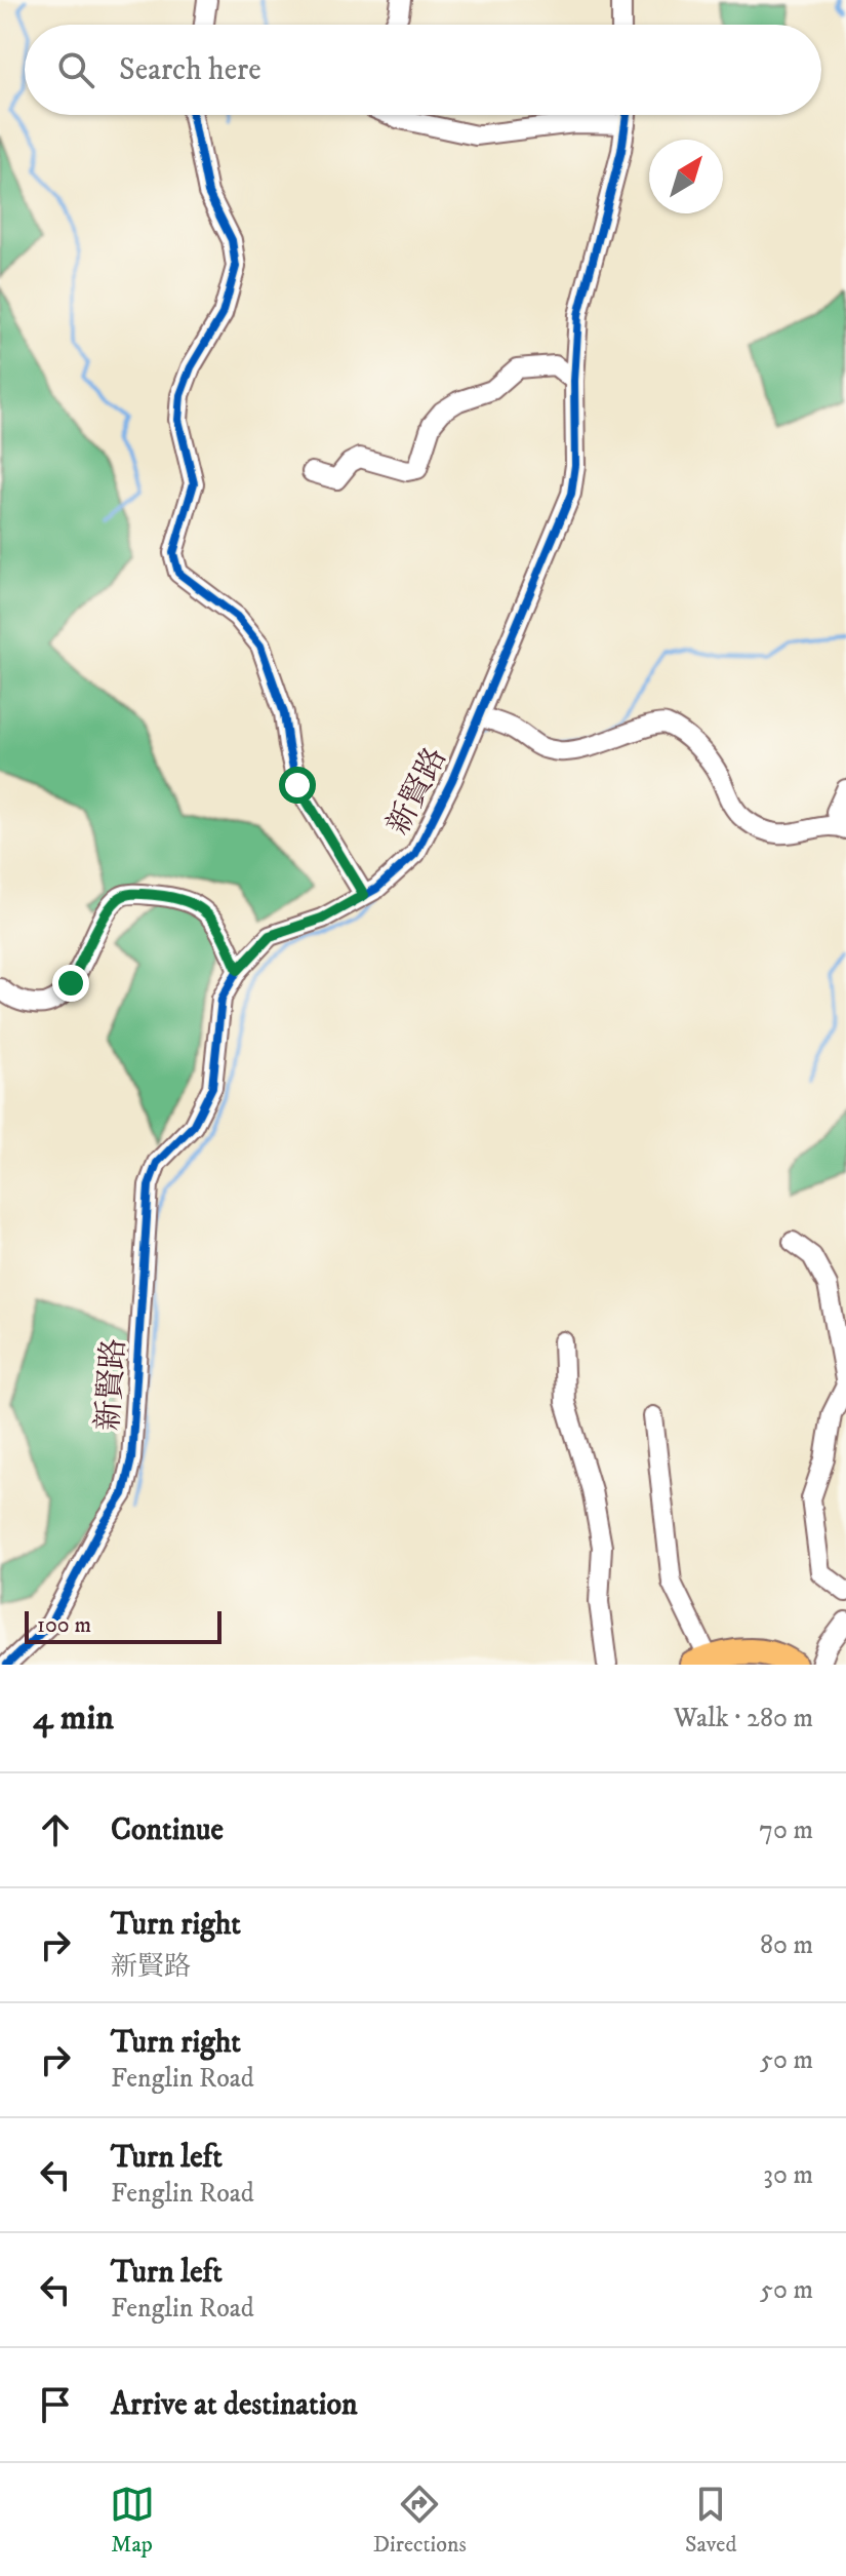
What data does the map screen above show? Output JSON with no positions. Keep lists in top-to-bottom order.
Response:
{
  "streets": {
    "street": ["新賢路"]
  },
  "scale_bar": "100 m",
  "north": "top right",
  "page": {
    "search": "Search here",
    "scale": "100 m",
    "heading": ["4 min", "Walk · 280 m"],
    "list": [
      ["Continue", "70 m"],
      ["Turn right", "新賢路", "80 m"],
      ["Turn right", "Fenglin Road", "50 m"],
      ["Turn left", "Fenglin Road", "30 m"],
      ["Turn left", "Fenglin Road", "50 m"],
      "Arrive at destination"
    ],
    "nav": ["Map", "Directions", "Saved"]
  }
}
